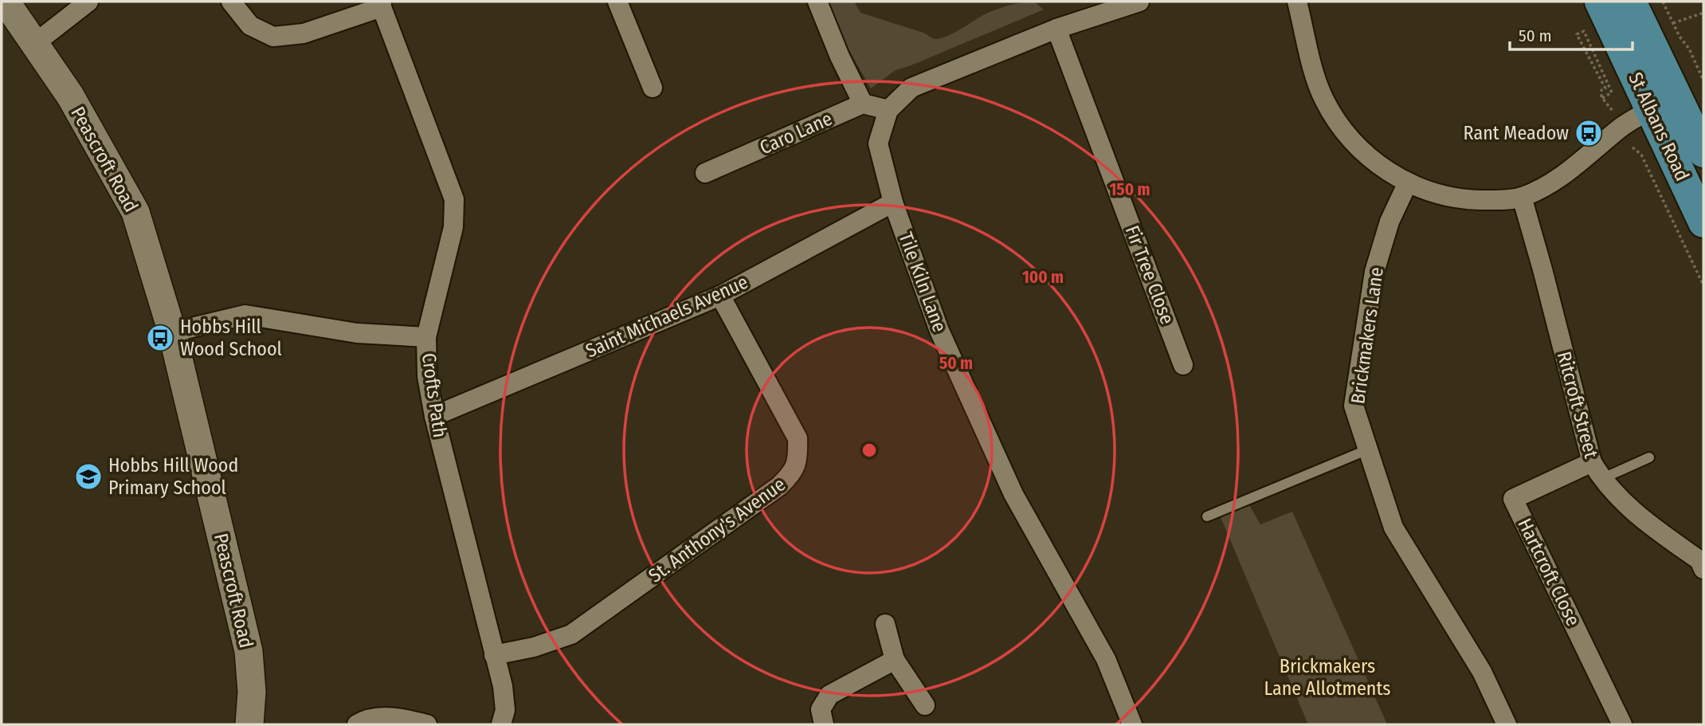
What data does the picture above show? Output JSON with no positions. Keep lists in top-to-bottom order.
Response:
{
  "streets": {
    "main road": ["St Albans Road"],
    "street": [
      "Caro Lane",
      "Peascroft Road",
      "Fir Tree Close",
      "Tile Kiln Lane",
      "Saint Michaels Avenue",
      "Brickmakers Lane",
      "Crofts Path",
      "Ritcroft Street",
      "St. Anthony's Avenue",
      "Hartcroft Close"
    ]
  },
  "crossings": [
    ["Fir Tree Close", "Tile Kiln Lane"],
    ["Tile Kiln Lane", "Saint Michaels Avenue"],
    ["Saint Michaels Avenue", "Crofts Path"],
    ["Saint Michaels Avenue", "St. Anthony's Avenue"],
    ["Crofts Path", "St. Anthony's Avenue"],
    ["Ritcroft Street", "Hartcroft Close"]
  ],
  "parks": ["Brickmakers Lane Allotments"],
  "places": {
    "bus stop": ["Rant Meadow", "Hobbs Hill Wood School"],
    "school or university": ["Hobbs Hill Wood Primary School"]
  },
  "scale_bar": "50 m",
  "rings": ["150 m", "100 m", "50 m"]
}
